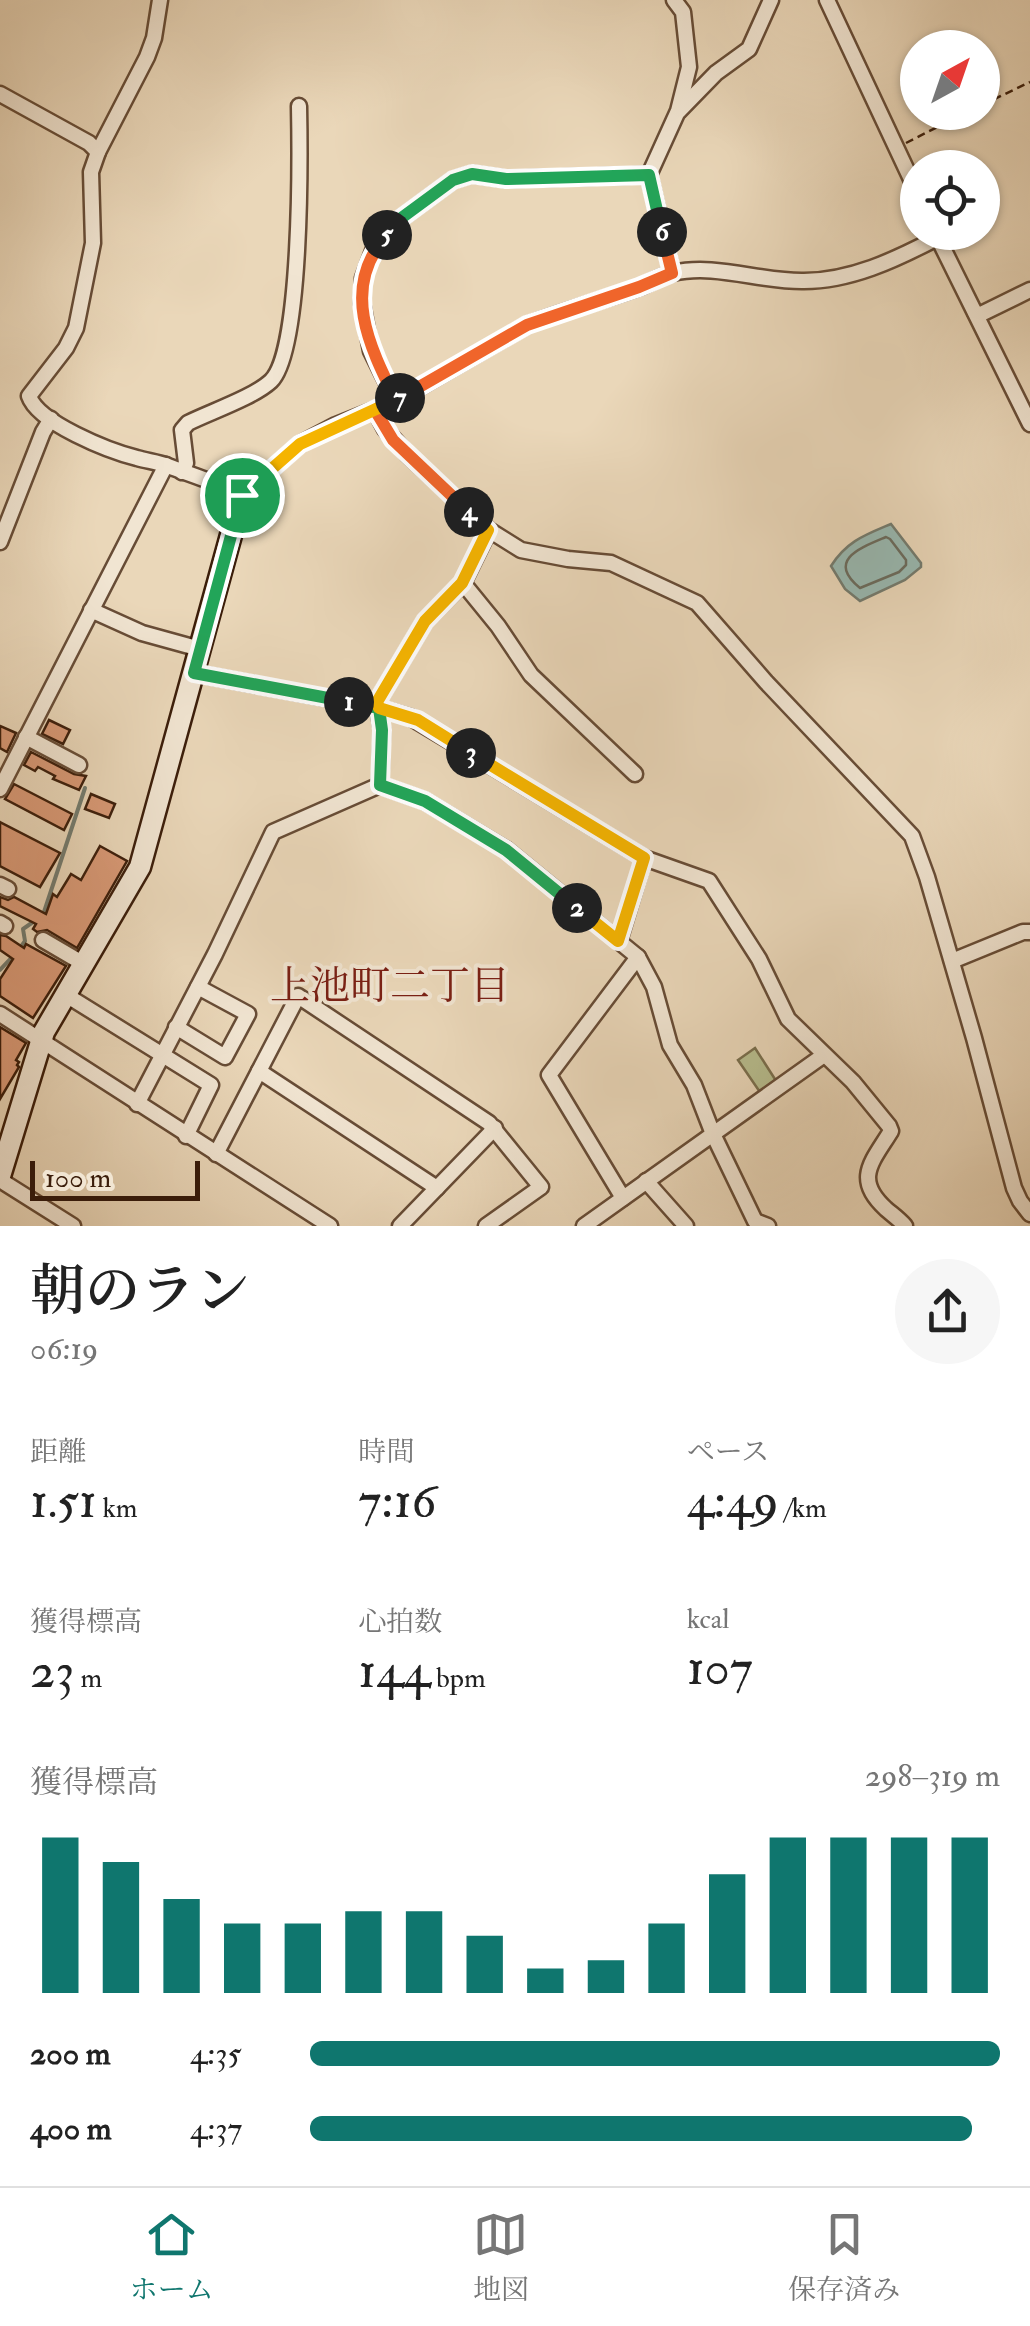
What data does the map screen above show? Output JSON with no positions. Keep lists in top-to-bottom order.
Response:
{
  "districts": ["上池町二丁目"],
  "scale_bar": "100 m",
  "north": "top right",
  "page": {
    "pins": [
      "6",
      "5",
      "7",
      "4",
      "1",
      "3",
      "2"
    ],
    "scale": "100 m",
    "heading": ["朝のラン", "06:19"],
    "stats": [
      ["距離", "1.51 km"],
      ["時間", "7:16"],
      ["ペース", "4:49 /km"],
      ["獲得標高", "23 m"],
      ["心拍数", "144 bpm"],
      ["kcal", "107"]
    ],
    "chart": ["獲得標高", "298–319 m"],
    "list": [
      {
        "name": "200 m",
        "note": "4:35"
      },
      {
        "name": "400 m",
        "note": "4:37"
      }
    ],
    "tabs": ["ホーム", "地図", "保存済み"]
  }
}
